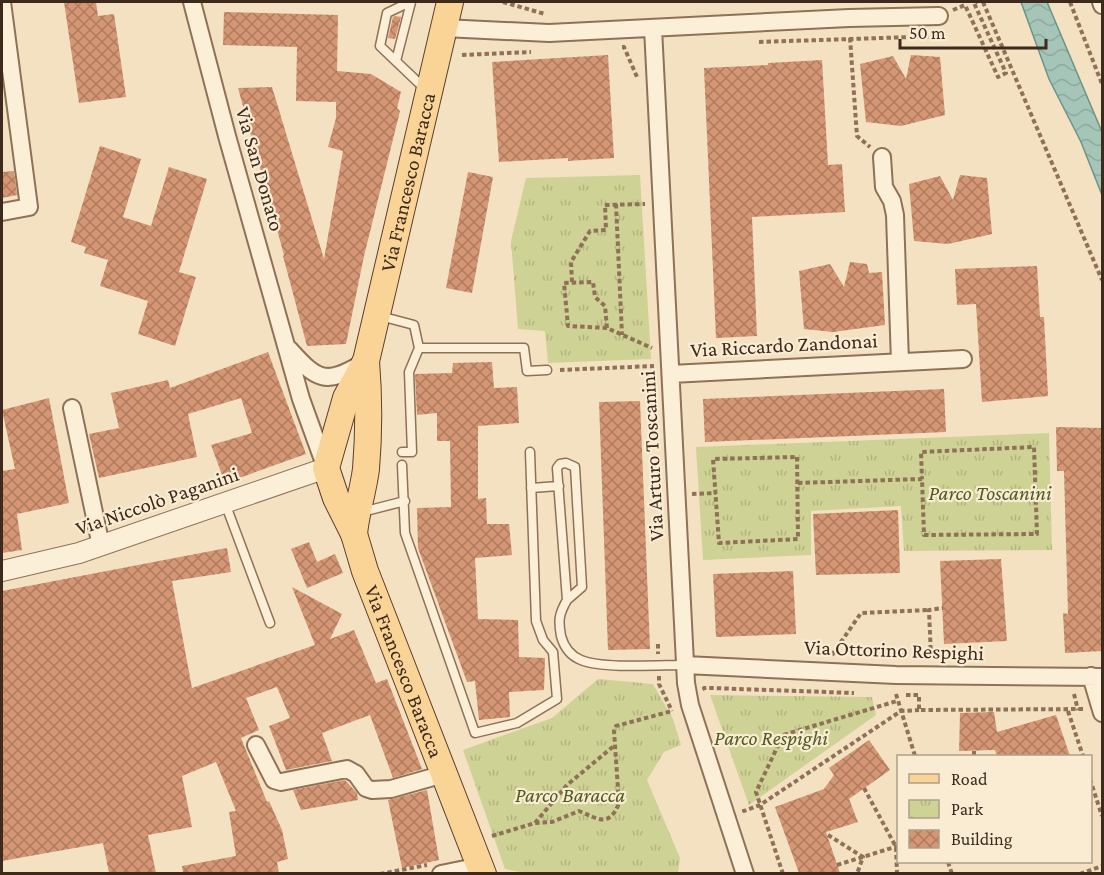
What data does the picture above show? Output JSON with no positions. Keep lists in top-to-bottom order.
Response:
{
  "streets": {
    "main road": ["Via Francesco Baracca"],
    "street": [
      "Via San Donato",
      "Via Riccardo Zandonai",
      "Via Arturo Toscanini",
      "Via Niccolò Paganini",
      "Via Ottorino Respighi"
    ]
  },
  "crossings": [
    ["Via Francesco Baracca", "Via Niccolò Paganini"],
    ["Via Riccardo Zandonai", "Via Arturo Toscanini"],
    ["Via Arturo Toscanini", "Via Ottorino Respighi"]
  ],
  "parks": ["Parco Toscanini", "Parco Respighi", "Parco Baracca"],
  "legend": ["Road", "Park", "Building"],
  "scale_bar": "50 m"
}
